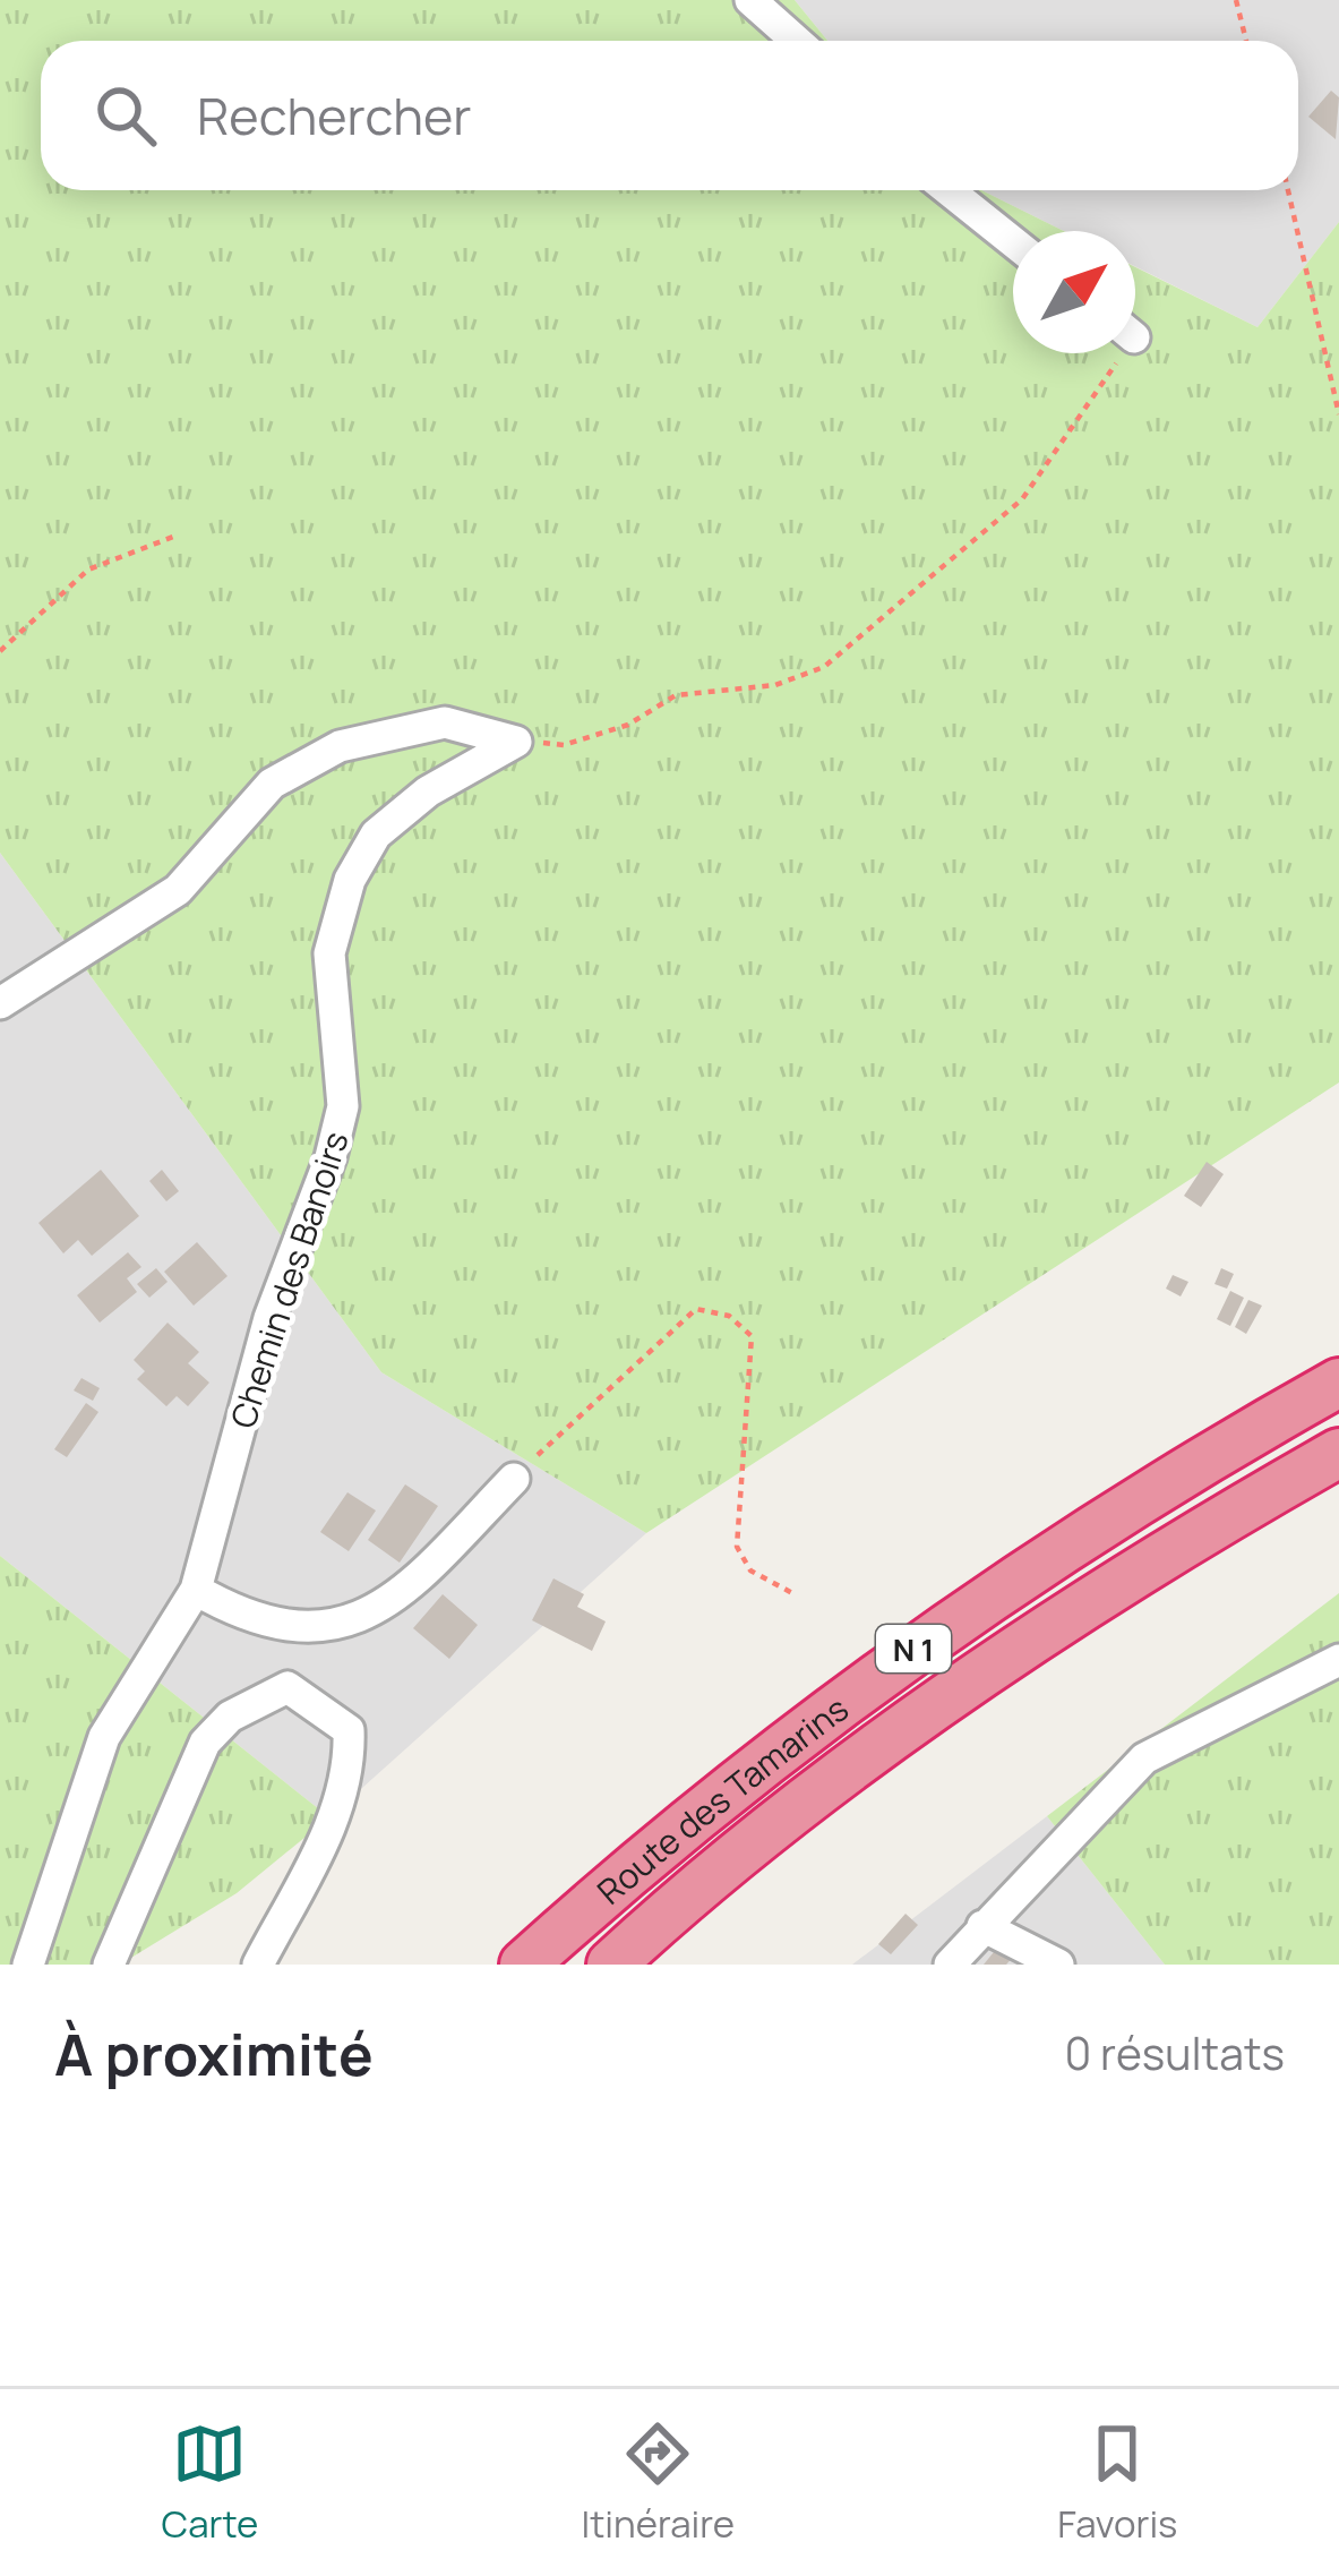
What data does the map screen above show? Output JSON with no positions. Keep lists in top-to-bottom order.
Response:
{
  "streets": {
    "highway": ["N 1", "Route des Tamarins"],
    "street": ["Chemin des Banoirs"]
  },
  "north": "top right",
  "page": {
    "search": "Rechercher",
    "heading": ["À proximité", "0 résultats"],
    "nav": ["Carte", "Itinéraire", "Favoris"]
  }
}
